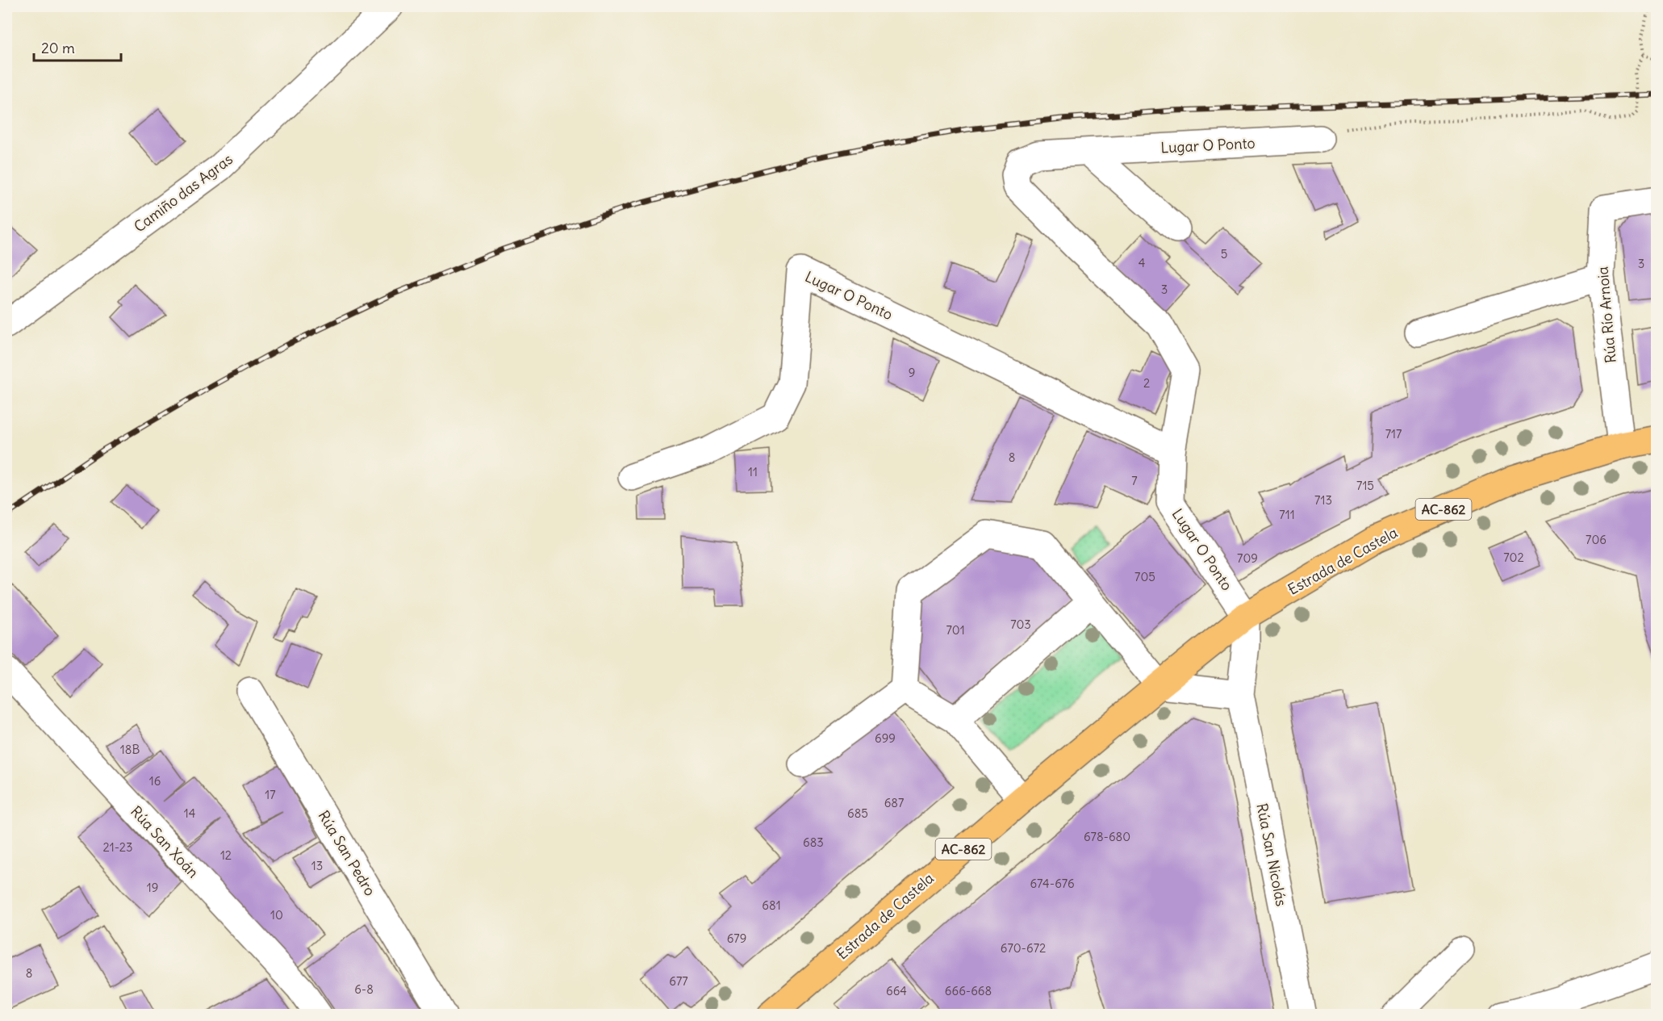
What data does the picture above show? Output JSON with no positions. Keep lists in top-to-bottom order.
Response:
{
  "streets": {
    "main road": ["AC-862", "Estrada de Castela"],
    "street": [
      "Lugar O Ponto",
      "Camiño das Agras",
      "Rúa Río Arnoia",
      "Rúa San Xoán",
      "Rúa San Pedro",
      "Rúa San Nicolás"
    ]
  },
  "crossings": [
    ["Lugar O Ponto", "Estrada de Castela"],
    ["Lugar O Ponto", "Rúa San Nicolás"],
    ["Rúa Río Arnoia", "Estrada de Castela"],
    ["Estrada de Castela", "Rúa San Nicolás"]
  ],
  "house_numbers": [
    "5",
    "4",
    "3",
    "3",
    "9",
    "2",
    "717",
    "8",
    "11",
    "7",
    "715",
    "713",
    "711",
    "706",
    "702",
    "709",
    "705",
    "703",
    "701",
    "699",
    "18B",
    "16",
    "17",
    "687",
    "14",
    "685",
    "678-680",
    "683",
    "21-23",
    "12",
    "13",
    "674-676",
    "19",
    "681",
    "10",
    "679",
    "670-672",
    "8",
    "677",
    "6-8",
    "664",
    "666-668"
  ],
  "scale_bar": "20 m"
}
